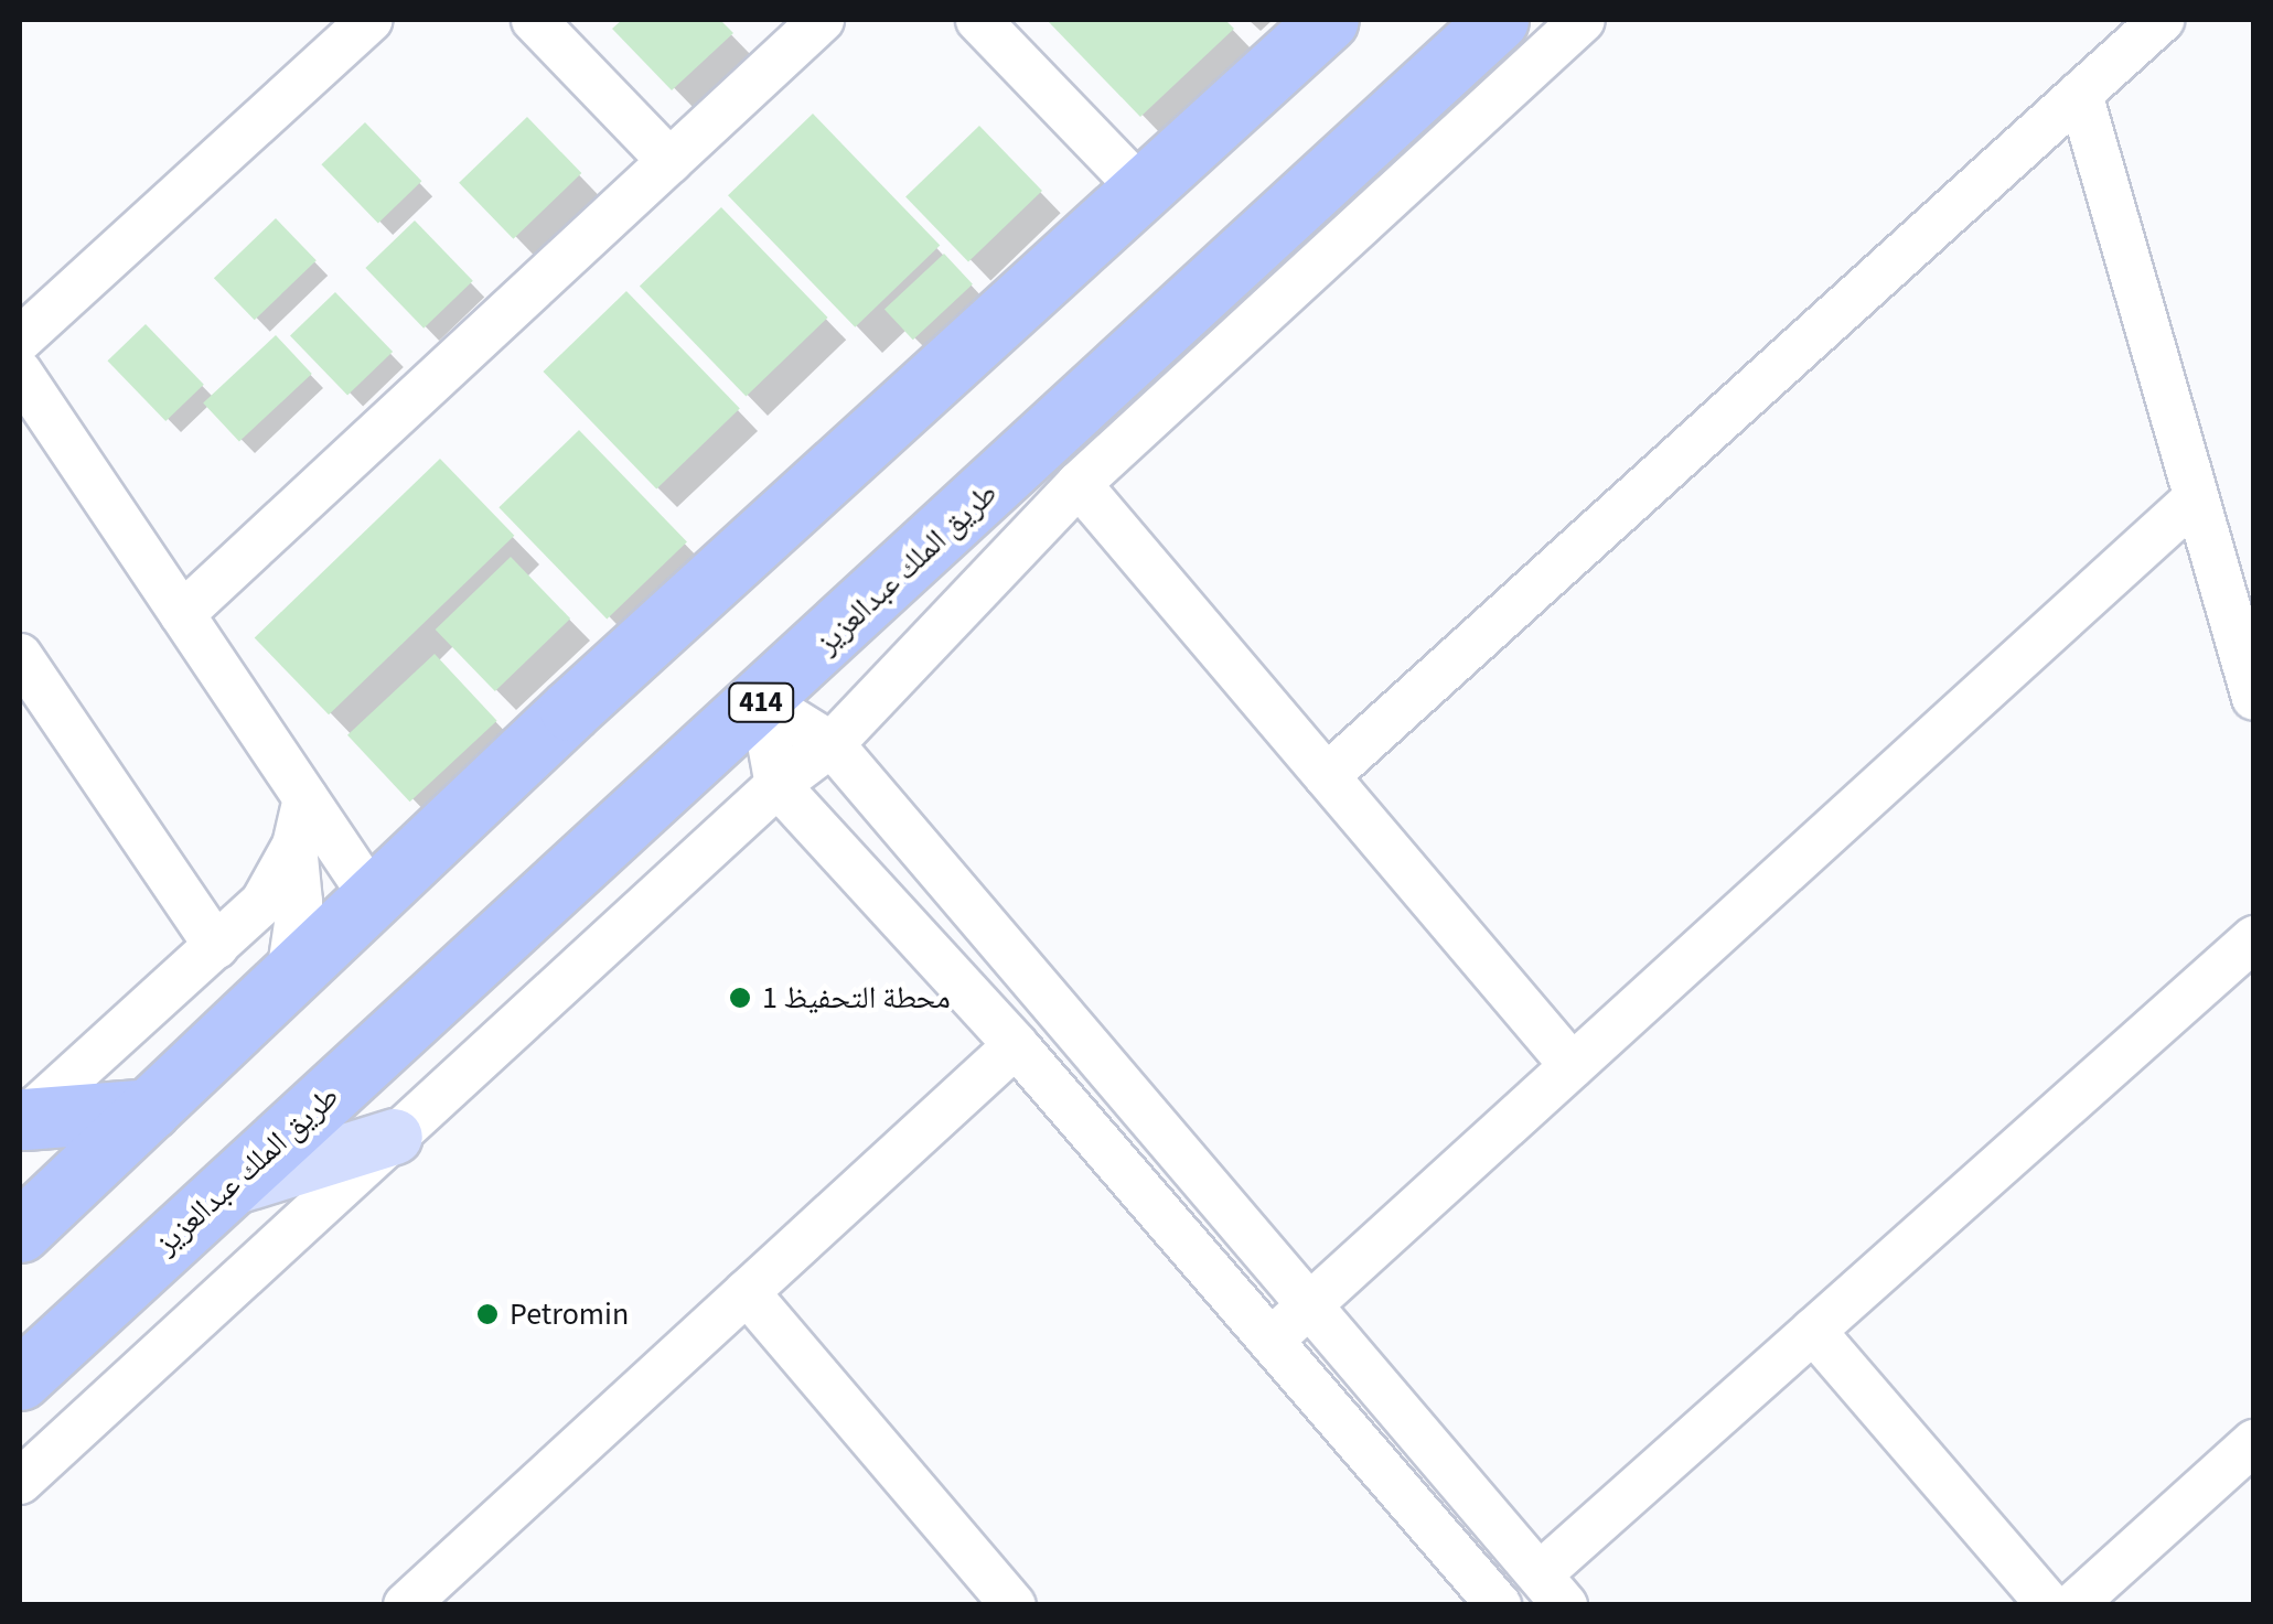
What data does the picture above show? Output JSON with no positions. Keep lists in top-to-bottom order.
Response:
{
  "streets": {
    "highway": ["طريق الملك عبدالعزيز", "414"]
  },
  "places": ["محطة التحفيظ 1", "Petromin"]
}
